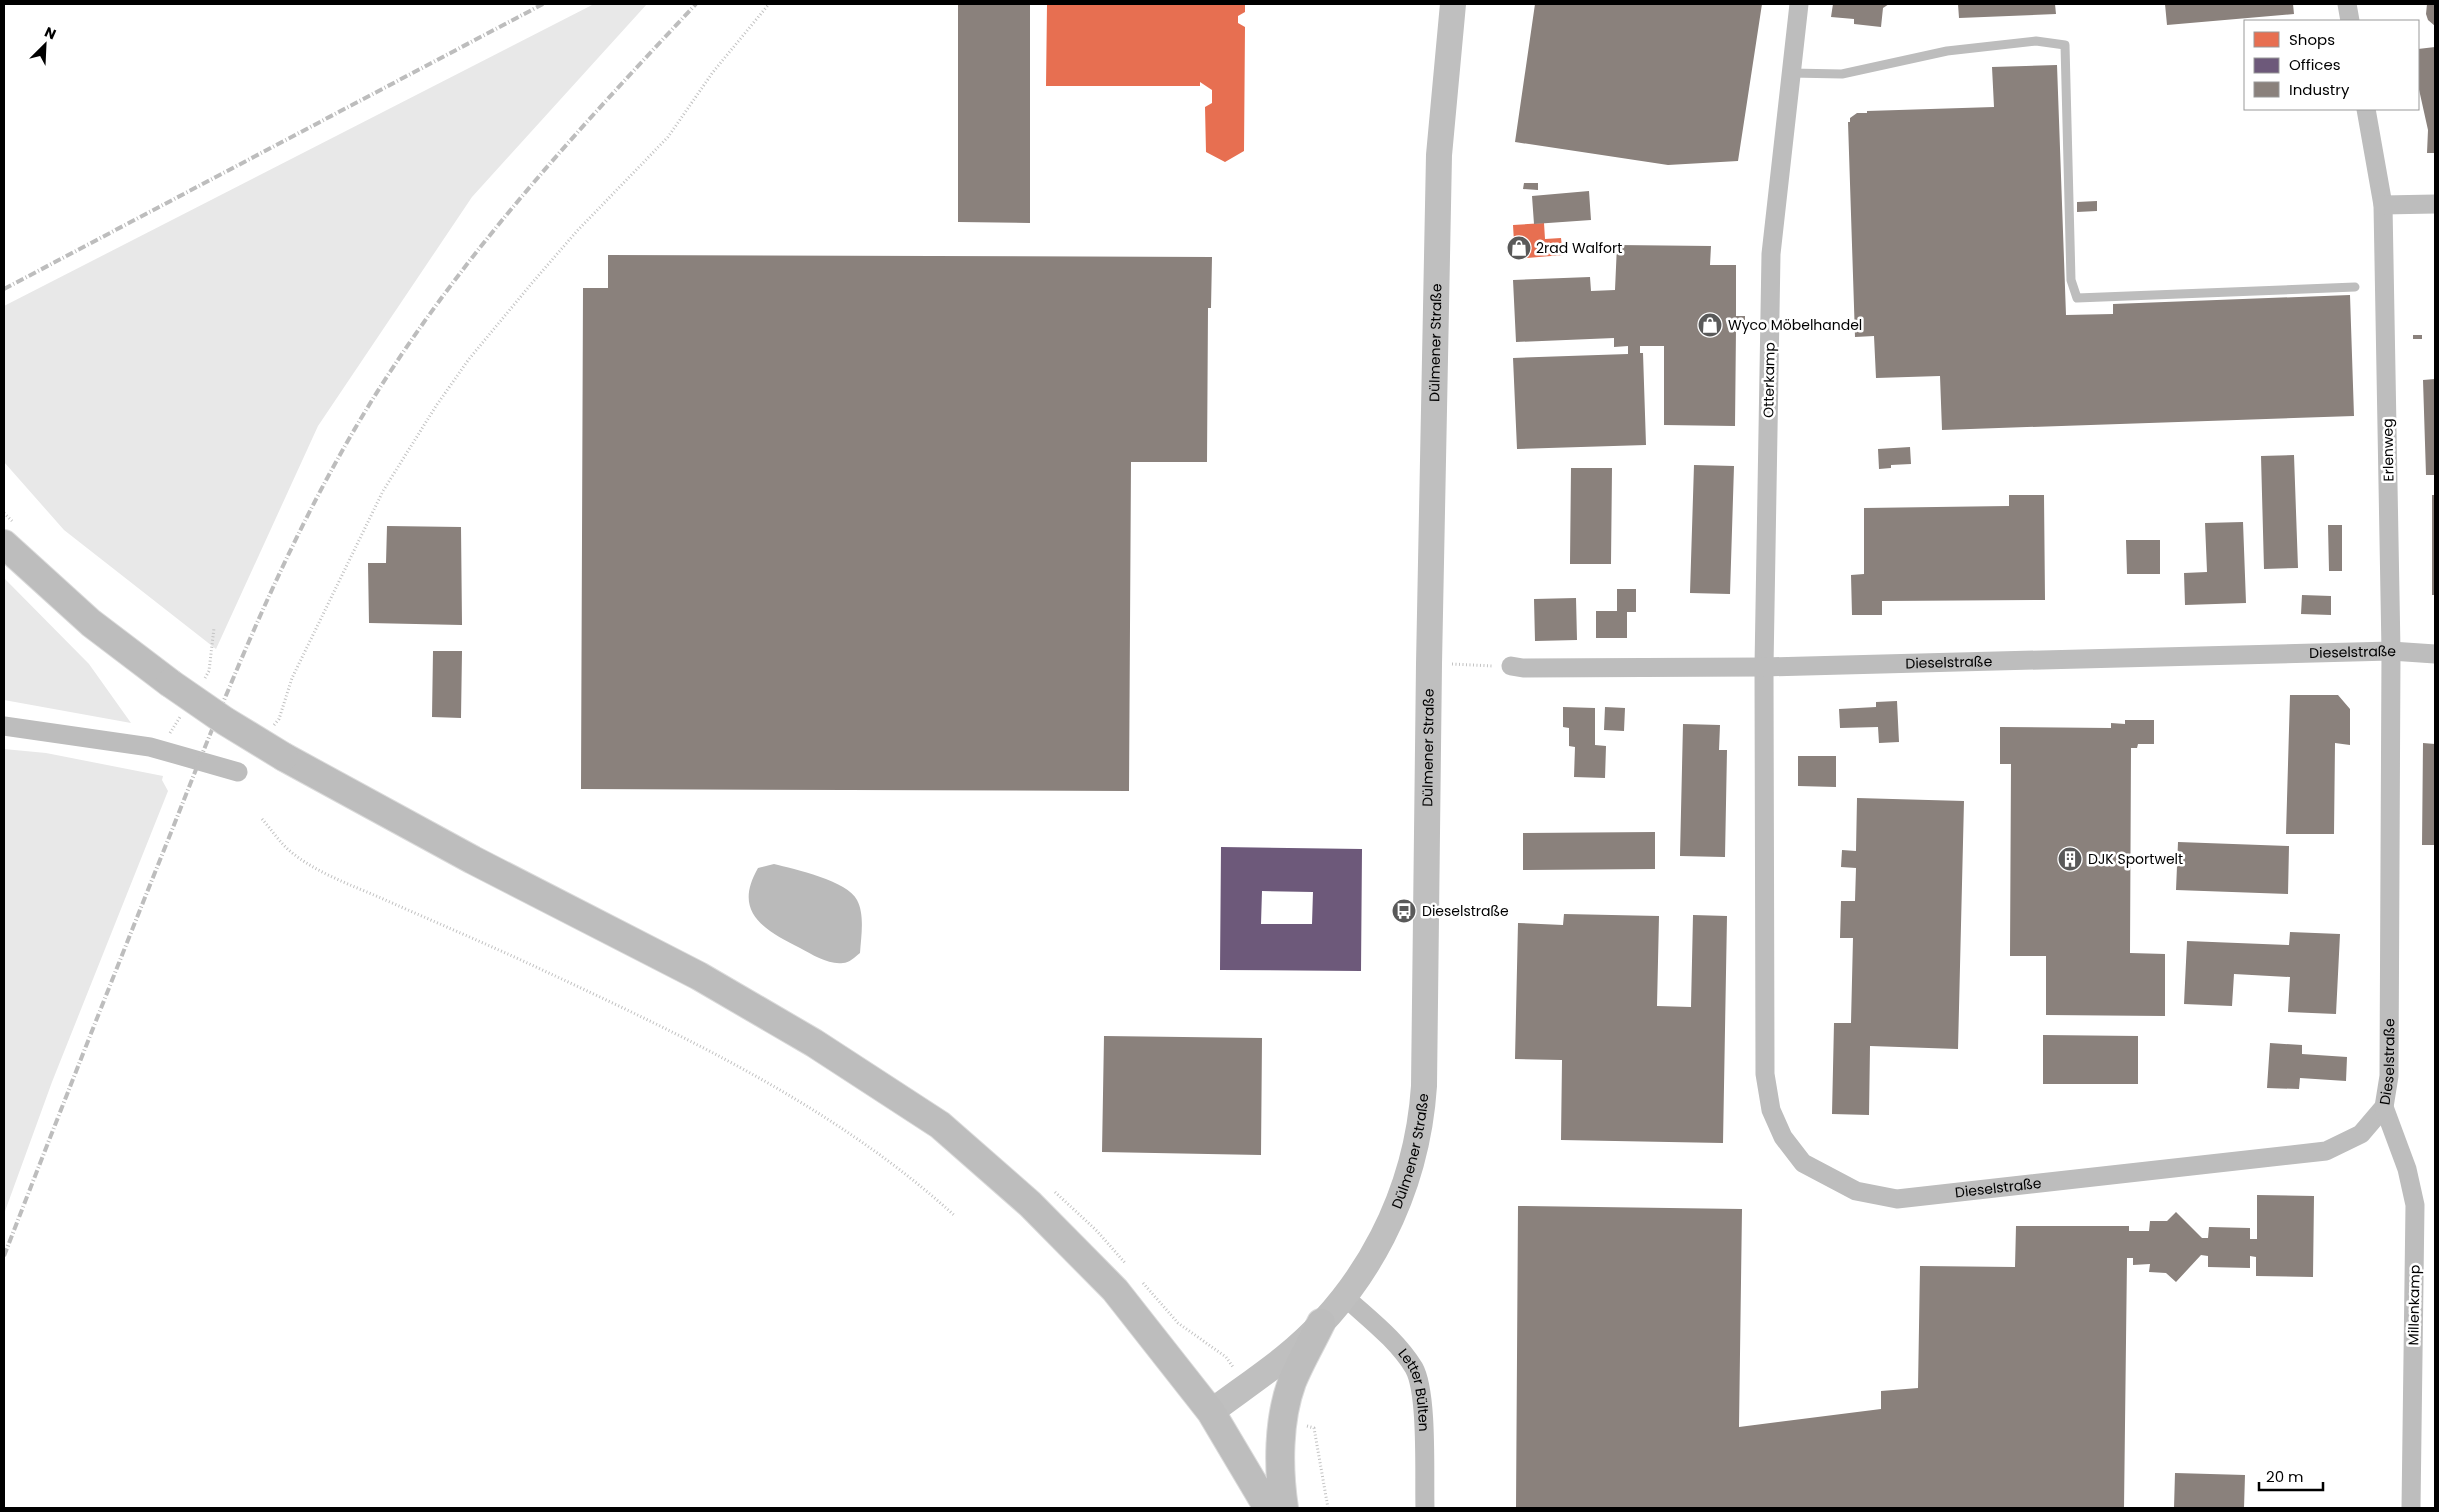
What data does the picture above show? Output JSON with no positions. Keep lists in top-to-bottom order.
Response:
{
  "streets": {
    "street": [
      "Dülmener Straße",
      "Otterkamp",
      "Erlenweg",
      "Dieselstraße",
      "Millenkamp",
      "Letter Bülten"
    ]
  },
  "crossings": [
    ["Dülmener Straße", "Letter Bülten"],
    ["Otterkamp", "Dieselstraße"],
    ["Erlenweg", "Dieselstraße"],
    ["Dieselstraße", "Millenkamp"]
  ],
  "places": {
    "shop": ["2rad Walfort", "Wyco Möbelhandel"],
    "building": ["DJK Sportwelt"],
    "bus stop": ["Dieselstraße"]
  },
  "legend": ["Shops", "Offices", "Industry"],
  "scale_bar": "20 m",
  "north": "top right"
}
